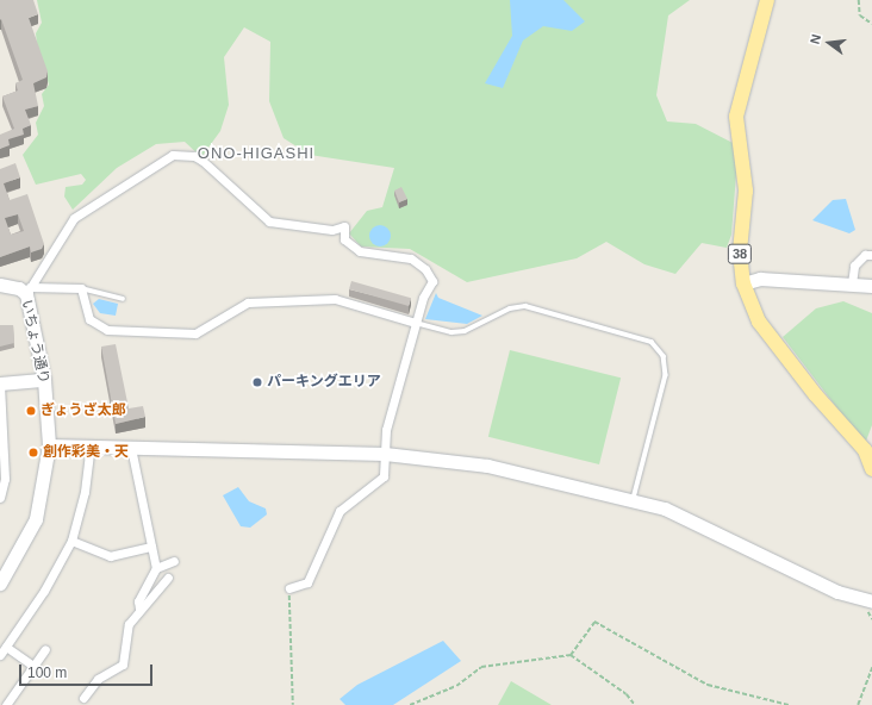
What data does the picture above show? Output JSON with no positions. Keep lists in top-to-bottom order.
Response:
{
  "streets": {
    "main road": ["38"],
    "street": ["いちょう通り"]
  },
  "districts": ["ONO-HIGASHI"],
  "places": ["パーキングエリア", "ぎょうざ太郎", "創作彩美・天"],
  "scale_bar": "100 m",
  "north": "left"
}
